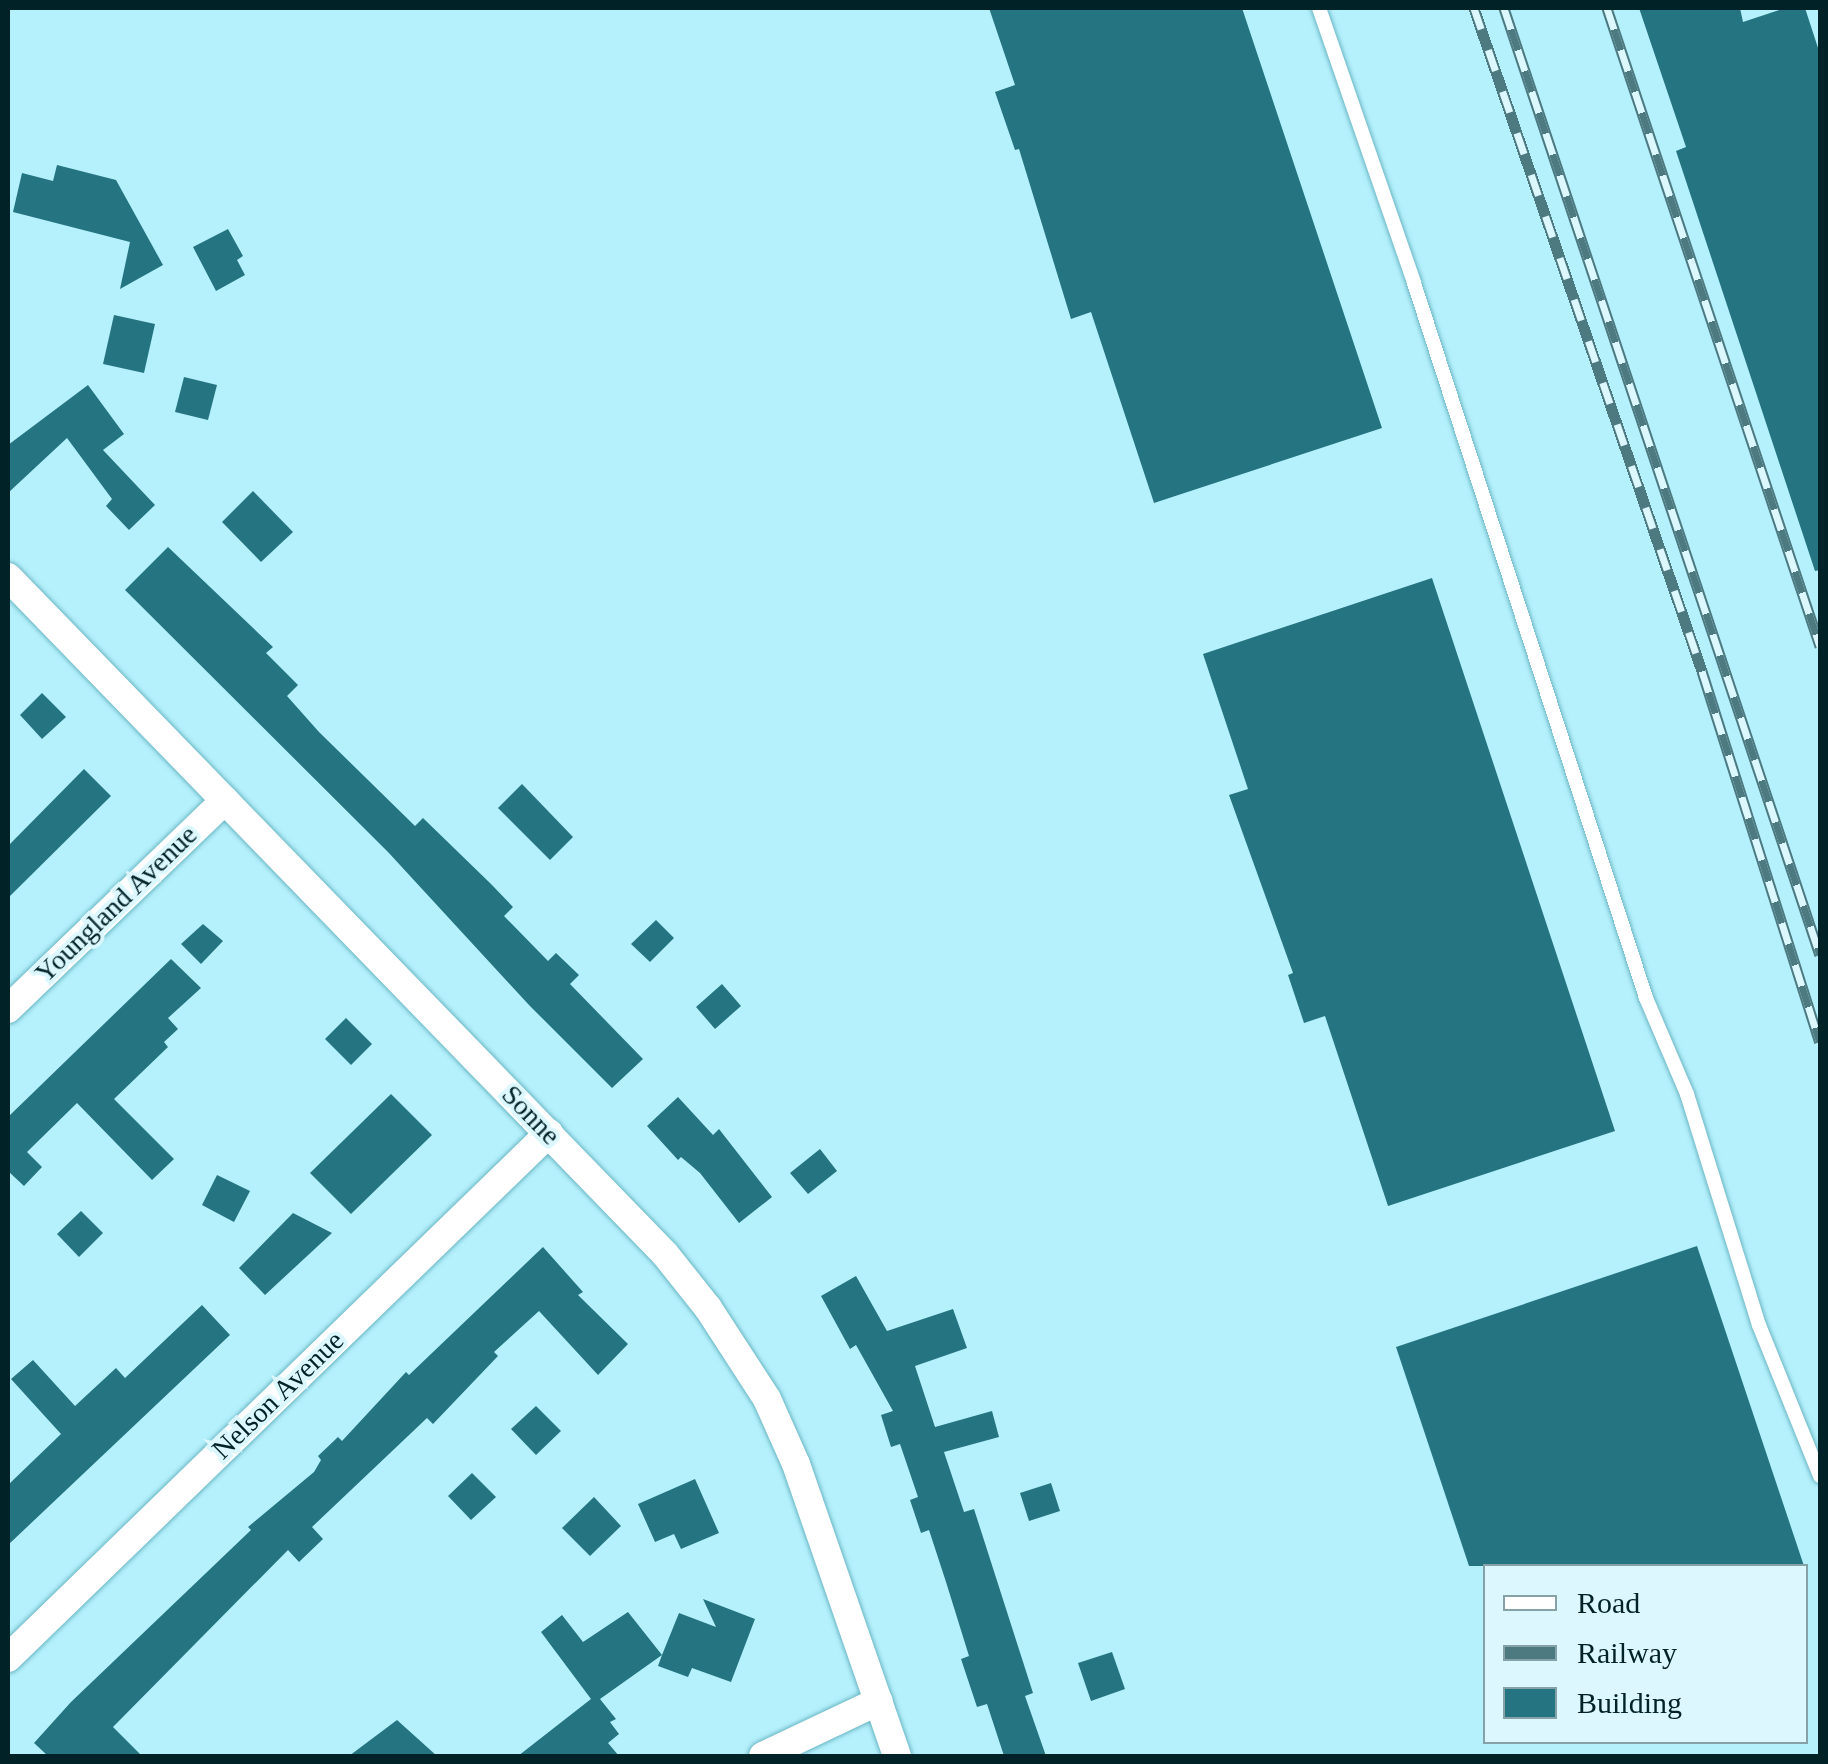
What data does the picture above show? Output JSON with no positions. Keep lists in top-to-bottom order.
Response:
{
  "streets": {
    "street": ["Youngland Avenue", "Sonne", "Nelson Avenue"]
  },
  "crossings": [
    ["Youngland Avenue", "Sonne"],
    ["Sonne", "Nelson Avenue"]
  ],
  "legend": ["Road", "Railway", "Building"]
}
